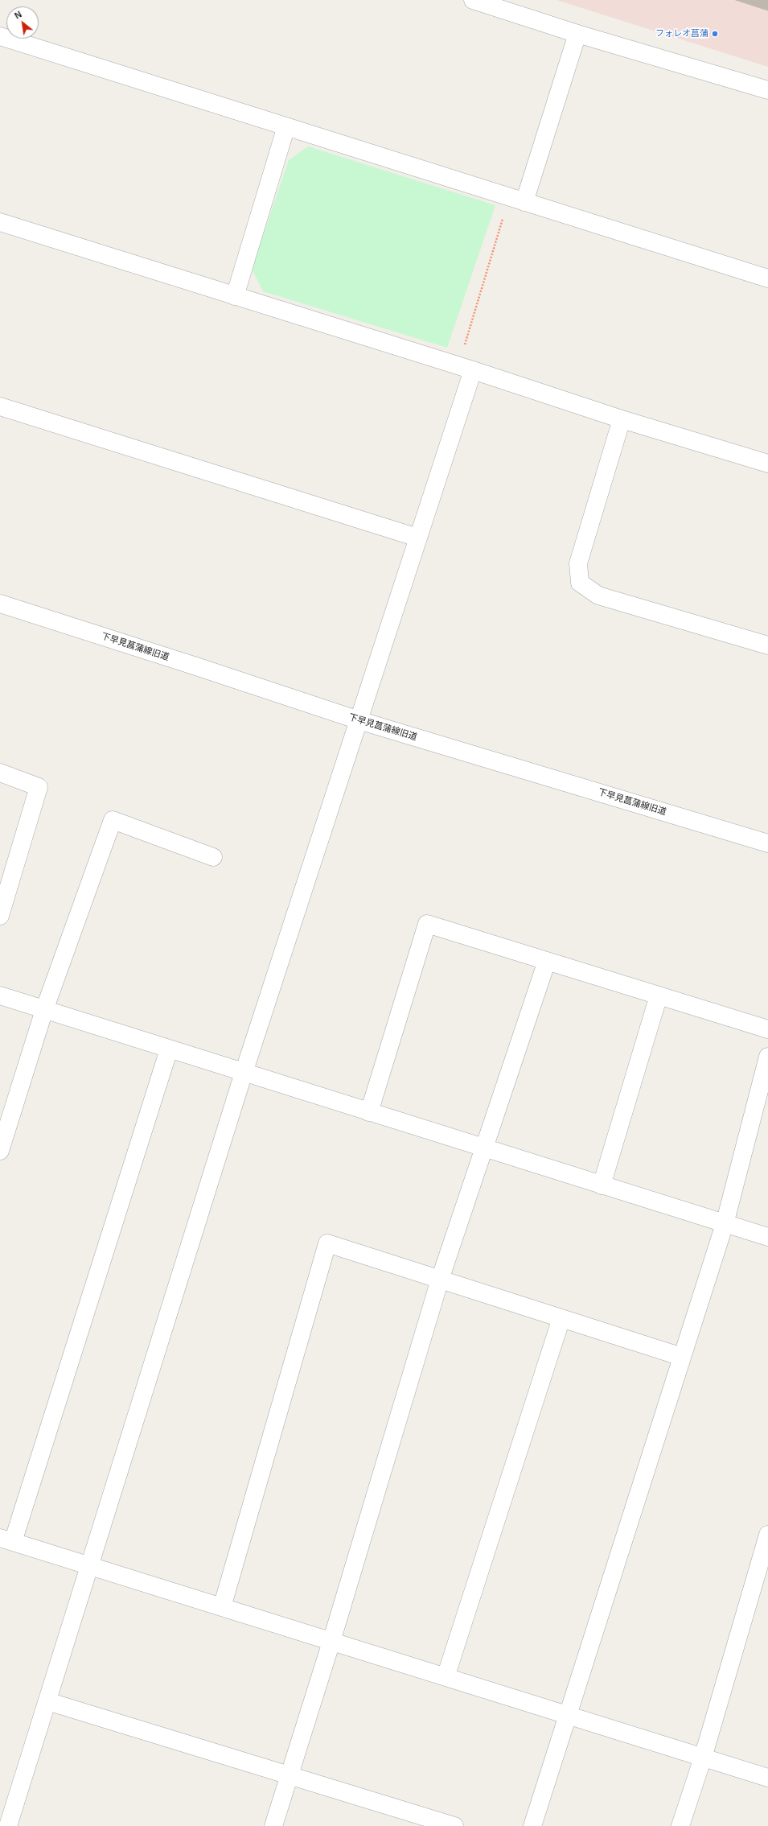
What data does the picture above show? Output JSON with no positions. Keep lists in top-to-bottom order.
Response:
{
  "streets": {
    "street": ["下早見菖蒲線旧道"]
  },
  "places": ["フォレオ菖蒲"],
  "north": "top left"
}
